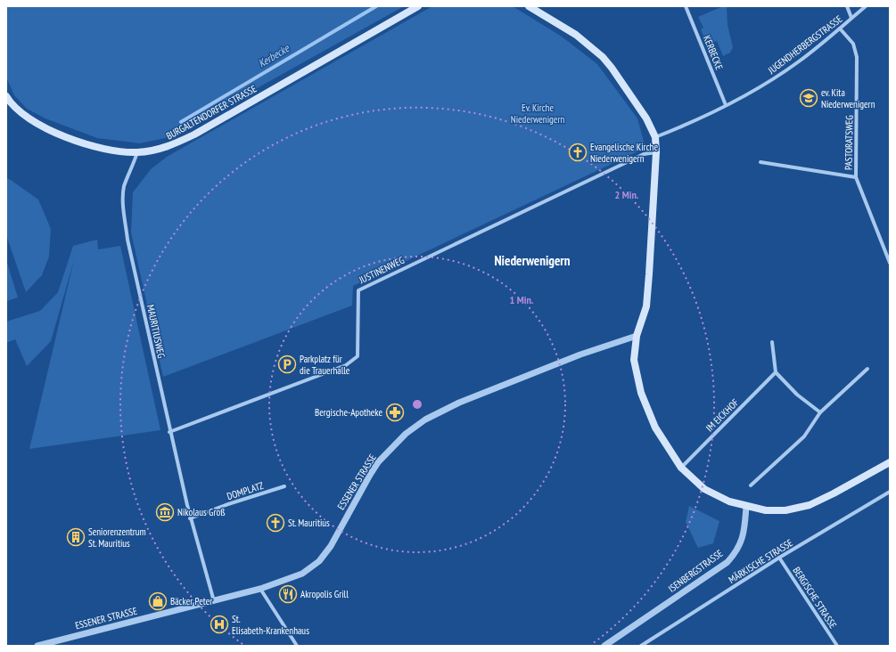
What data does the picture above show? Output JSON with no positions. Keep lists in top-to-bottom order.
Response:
{
  "streets": {
    "main road": ["BURGALTENDORFER STRASSE"],
    "street": [
      "JUGENDHERBERGSTRASSE",
      "KERBECKE",
      "PASTORATSWEG",
      "JUSTINENWEG",
      "MAURITIUSWEG",
      "IM EICKHOF",
      "ESSENER STRASSE",
      "DOMPLATZ",
      "MÄRKISCHE STRASSE",
      "ISENBERGSTRASSE",
      "BERGISCHE STRASSE"
    ]
  },
  "crossings": [
    ["JUGENDHERBERGSTRASSE", "KERBECKE"],
    ["JUGENDHERBERGSTRASSE", "PASTORATSWEG"],
    ["BURGALTENDORFER STRASSE", "MAURITIUSWEG"],
    ["JUSTINENWEG", "MAURITIUSWEG"],
    ["MAURITIUSWEG", "DOMPLATZ"],
    ["MÄRKISCHE STRASSE", "BERGISCHE STRASSE"]
  ],
  "districts": ["Niederwenigern"],
  "water": ["Kerbecke"],
  "parks": ["Ev. Kirche Niederwenigern"],
  "places": {
    "school or university": ["ev. Kita Niederwenigern"],
    "church": ["Evangelische Kirche Niederwenigern", "St. Mauritius"],
    "parking": ["Parkplatz für die Trauerhalle"],
    "pharmacy": ["Bergische-Apotheke"],
    "museum": ["Nikolaus Groß"],
    "building": ["Seniorenzentrum St. Mauritius"],
    "restaurant": ["Akropolis Grill"],
    "shop": ["Bäcker Peter"],
    "hospital": ["St. Elisabeth-Krankenhaus"]
  },
  "rings": ["2 Min.", "1 Min."]
}
